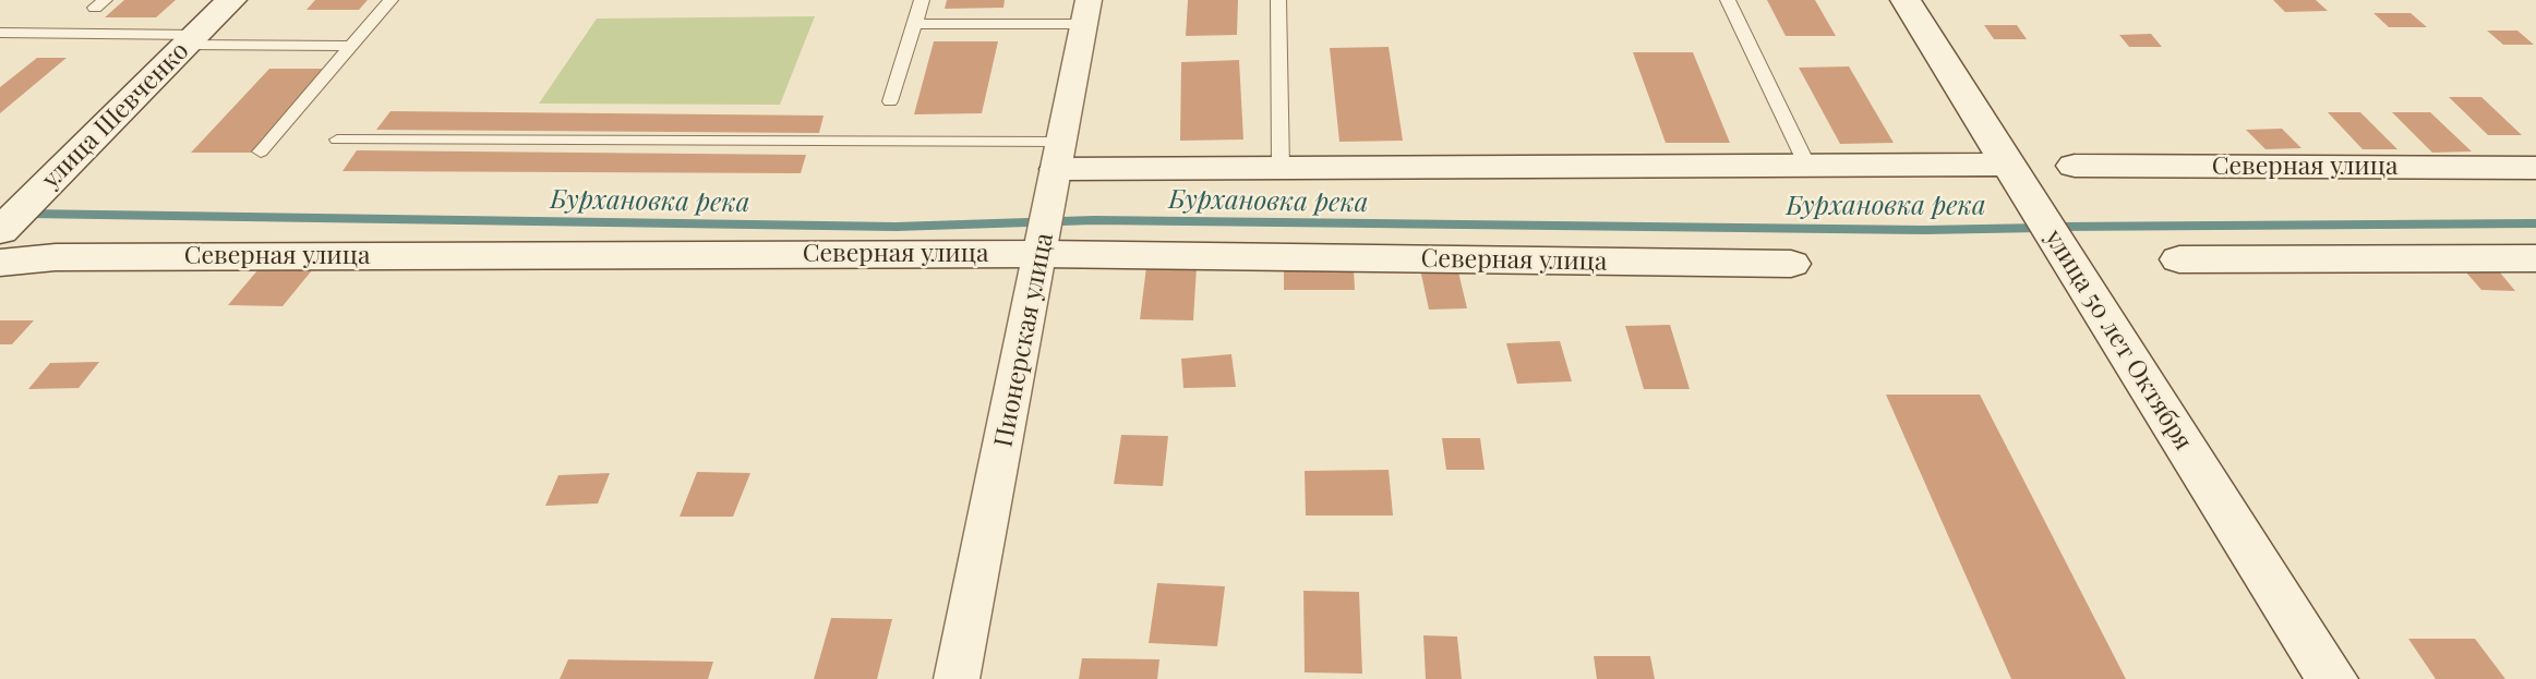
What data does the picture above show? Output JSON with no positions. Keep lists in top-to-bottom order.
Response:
{
  "streets": {
    "street": [
      "улица Шевченко",
      "Северная улица",
      "Пионерская улица",
      "улица 50 лет Октября"
    ]
  },
  "crossings": [
    ["Северная улица", "Пионерская улица"]
  ],
  "water": ["Бурхановка река"]
}
